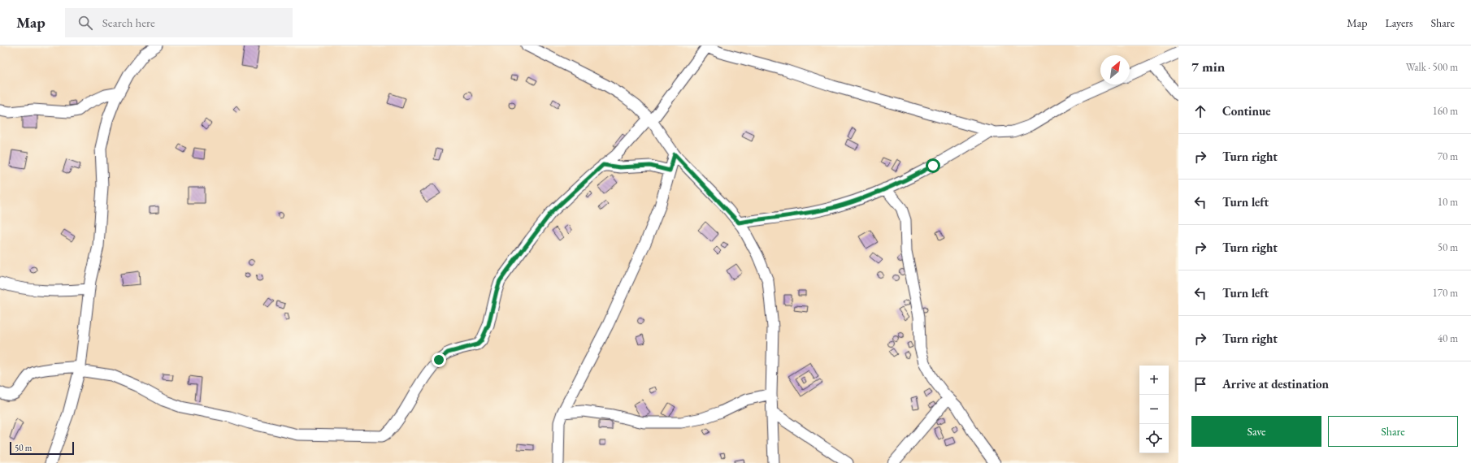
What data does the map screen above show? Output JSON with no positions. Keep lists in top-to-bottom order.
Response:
{
  "scale_bar": "50 m",
  "north": "top right",
  "page": {
    "header": "Map",
    "search": "Search here",
    "nav": ["Map", "Layers", "Share"],
    "heading": ["7 min", "Walk · 500 m"],
    "list": [
      ["Continue", "160 m"],
      ["Turn right", "70 m"],
      ["Turn left", "10 m"],
      ["Turn right", "50 m"],
      ["Turn left", "170 m"],
      ["Turn right", "40 m"],
      "Arrive at destination"
    ],
    "map_buttons": ["+", "−"],
    "buttons": ["Save", "Share"],
    "scale": "50 m"
  }
}
